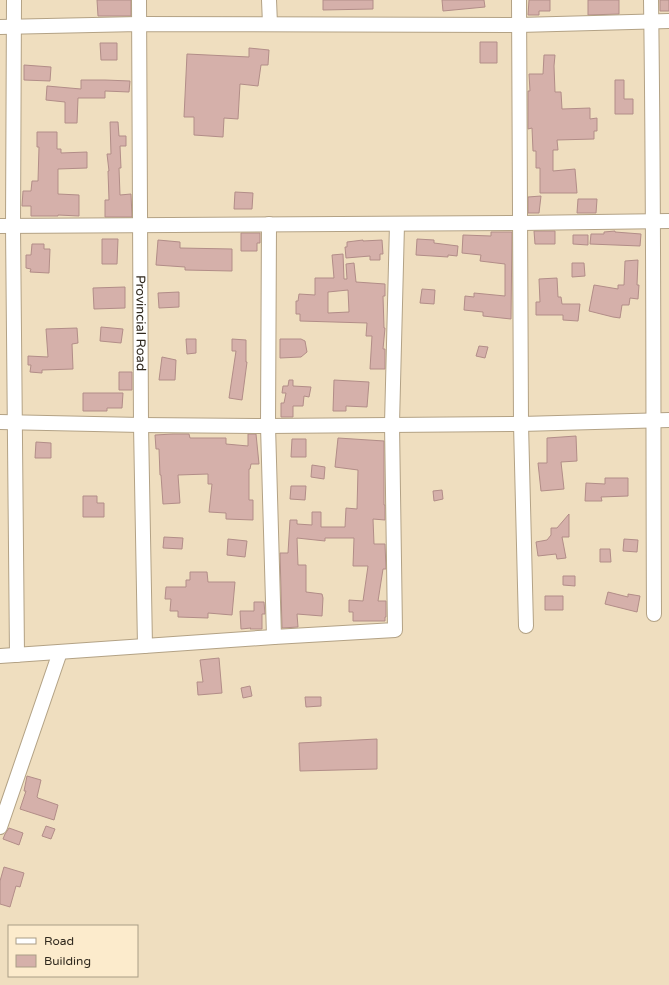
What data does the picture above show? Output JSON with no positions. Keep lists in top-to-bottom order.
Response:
{
  "streets": {
    "street": ["Provincial Road"]
  },
  "legend": ["Road", "Building"]
}
